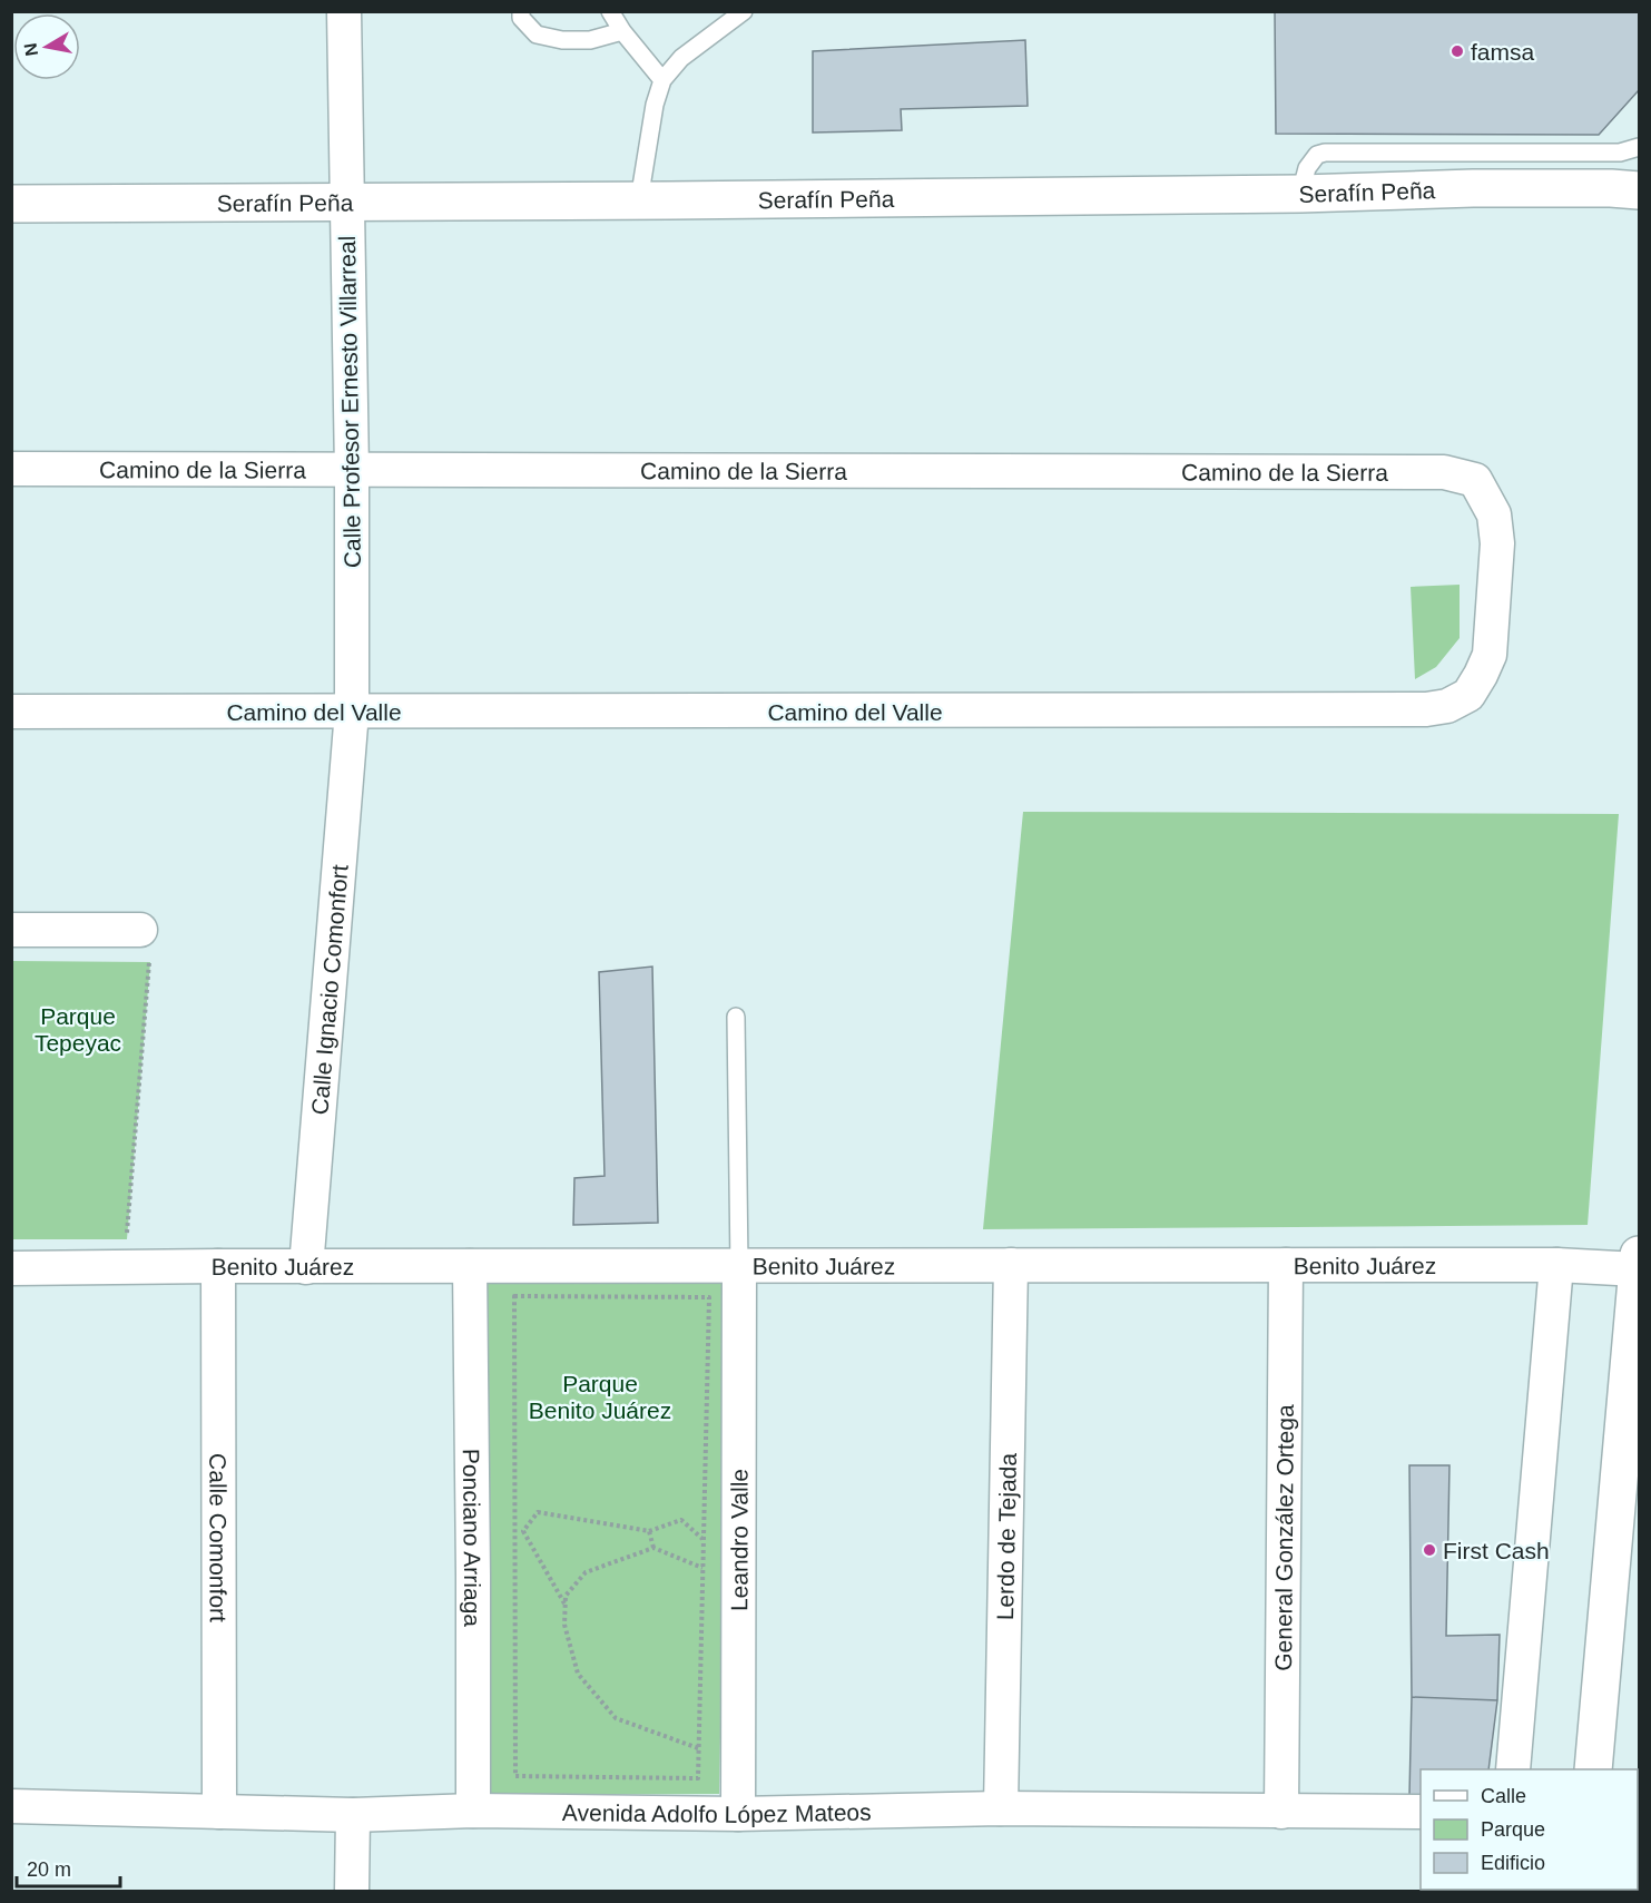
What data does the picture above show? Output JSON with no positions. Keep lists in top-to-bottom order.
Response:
{
  "streets": {
    "main road": ["Serafín Peña"],
    "street": [
      "Calle Profesor Ernesto Villarreal",
      "Camino de la Sierra",
      "Camino del Valle",
      "Calle Ignacio Comonfort",
      "Benito Juárez",
      "Lerdo de Tejada",
      "Ponciano Arriaga",
      "General González Ortega",
      "Calle Comonfort",
      "Leandro Valle",
      "Avenida Adolfo López Mateos"
    ]
  },
  "crossings": [
    ["Serafín Peña", "Calle Profesor Ernesto Villarreal"],
    ["Calle Profesor Ernesto Villarreal", "Camino de la Sierra"],
    ["Calle Profesor Ernesto Villarreal", "Camino del Valle"],
    ["Calle Profesor Ernesto Villarreal", "Calle Ignacio Comonfort"],
    ["Camino de la Sierra", "Camino del Valle"],
    ["Camino del Valle", "Calle Ignacio Comonfort"],
    ["Calle Ignacio Comonfort", "Benito Juárez"],
    ["Benito Juárez", "Lerdo de Tejada"],
    ["Benito Juárez", "Ponciano Arriaga"],
    ["Benito Juárez", "General González Ortega"],
    ["Benito Juárez", "Calle Comonfort"],
    ["Benito Juárez", "Leandro Valle"],
    ["Lerdo de Tejada", "Avenida Adolfo López Mateos"],
    ["Ponciano Arriaga", "Avenida Adolfo López Mateos"],
    ["General González Ortega", "Avenida Adolfo López Mateos"],
    ["Calle Comonfort", "Avenida Adolfo López Mateos"],
    ["Leandro Valle", "Avenida Adolfo López Mateos"]
  ],
  "parks": ["Parque Tepeyac", "Parque Benito Juárez"],
  "places": ["famsa", "First Cash"],
  "legend": ["Calle", "Parque", "Edificio"],
  "scale_bar": "20 m",
  "north": "left"
}
